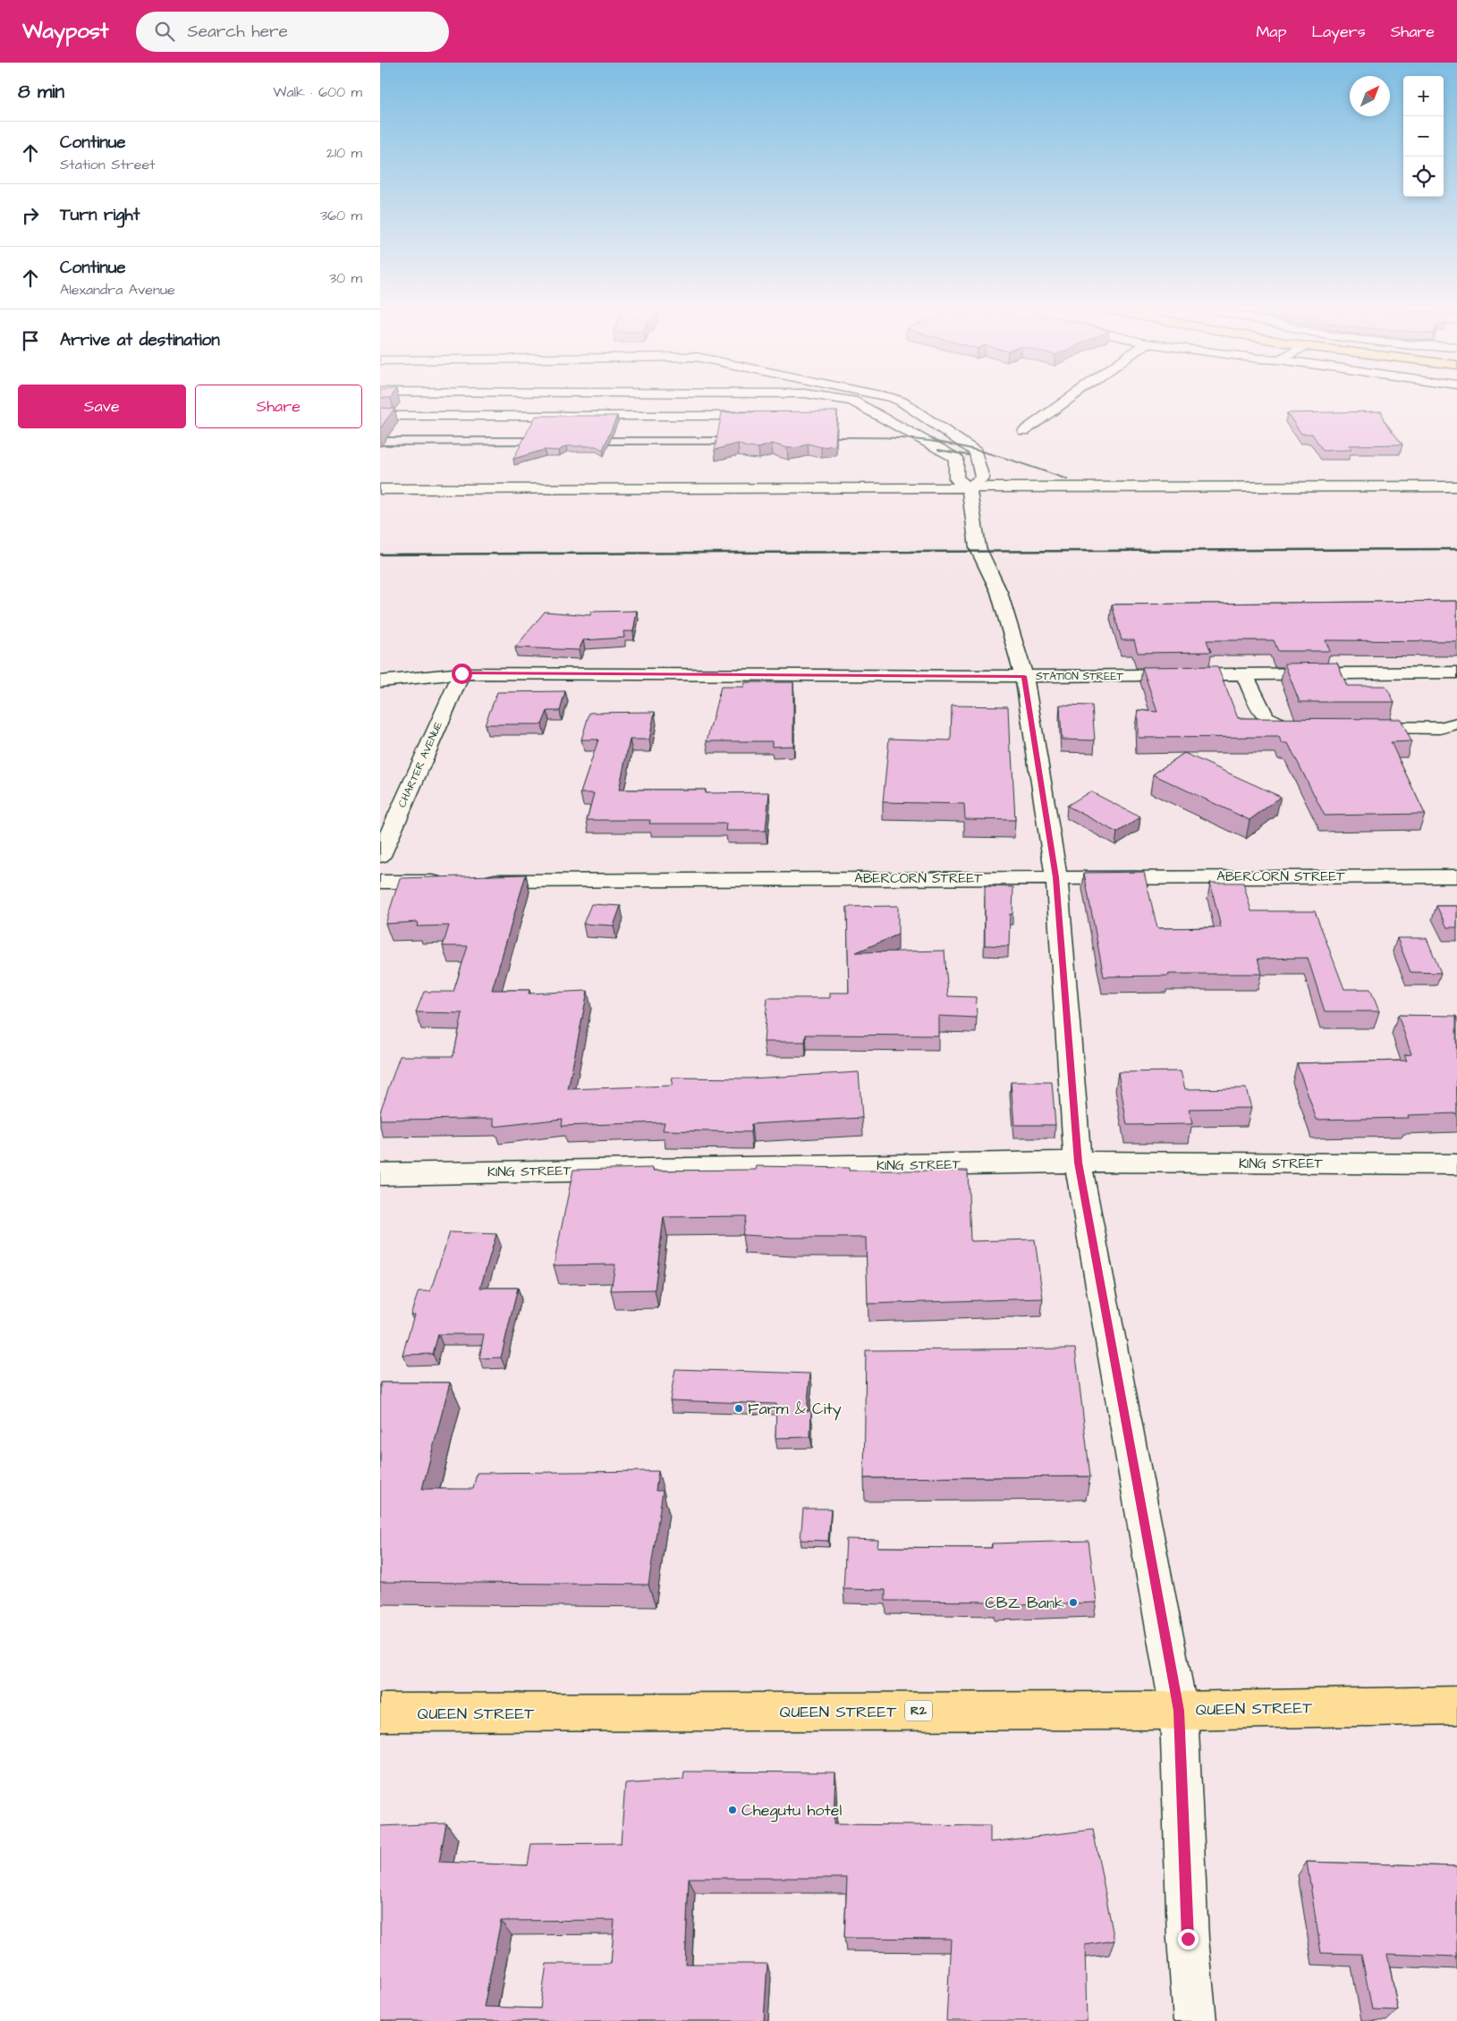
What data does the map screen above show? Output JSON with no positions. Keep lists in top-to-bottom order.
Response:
{
  "streets": {
    "main road": ["QUEEN STREET", "R2"],
    "street": [
      "STATION STREET",
      "CHARTER AVENUE",
      "ABERCORN STREET",
      "KING STREET"
    ]
  },
  "crossings": [
    ["STATION STREET", "CHARTER AVENUE"]
  ],
  "places": ["Farm & City", "CBZ Bank", "Chegutu hotel"],
  "north": "top right",
  "page": {
    "header": "Waypost",
    "search": "Search here",
    "nav": ["Map", "Layers", "Share"],
    "heading": ["8 min", "Walk · 600 m"],
    "map_buttons": ["+", "−"],
    "list": [
      ["Continue", "Station Street", "210 m"],
      ["Turn right", "360 m"],
      ["Continue", "Alexandra Avenue", "30 m"],
      "Arrive at destination"
    ],
    "buttons": ["Save", "Share"]
  }
}
